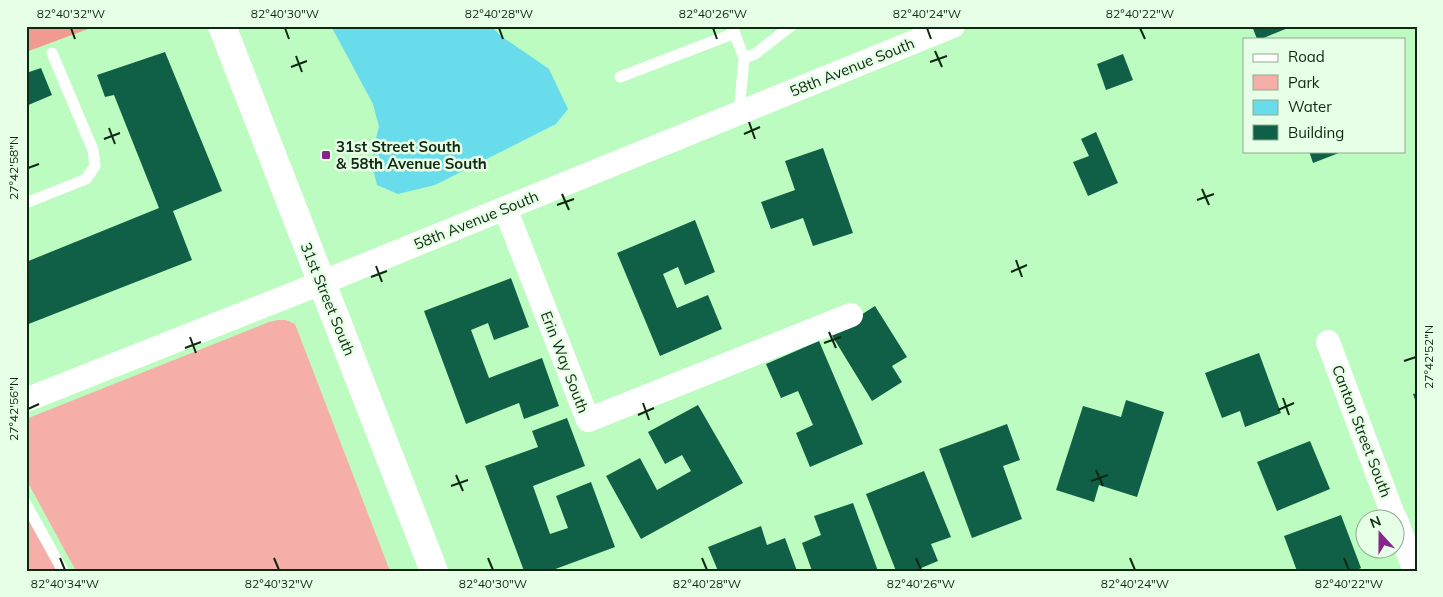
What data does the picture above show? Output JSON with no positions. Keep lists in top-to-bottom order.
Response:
{
  "streets": {
    "street": [
      "58th Avenue South",
      "31st Street South",
      "Erin Way South",
      "Canton Street South"
    ]
  },
  "crossings": [
    ["58th Avenue South", "31st Street South"],
    ["58th Avenue South", "Erin Way South"]
  ],
  "places": {
    "transit": ["31st Street South & 58th Avenue South"]
  },
  "legend": [
    "Road",
    "Park",
    "Water",
    "Building"
  ],
  "north": "top",
  "coordinates": [
    "82°40'32\"W",
    "82°40'30\"W",
    "82°40'28\"W",
    "82°40'26\"W",
    "82°40'24\"W",
    "82°40'22\"W",
    "27°42'58\"N",
    "27°42'52\"N",
    "27°42'56\"N",
    "82°40'34\"W"
  ]
}
